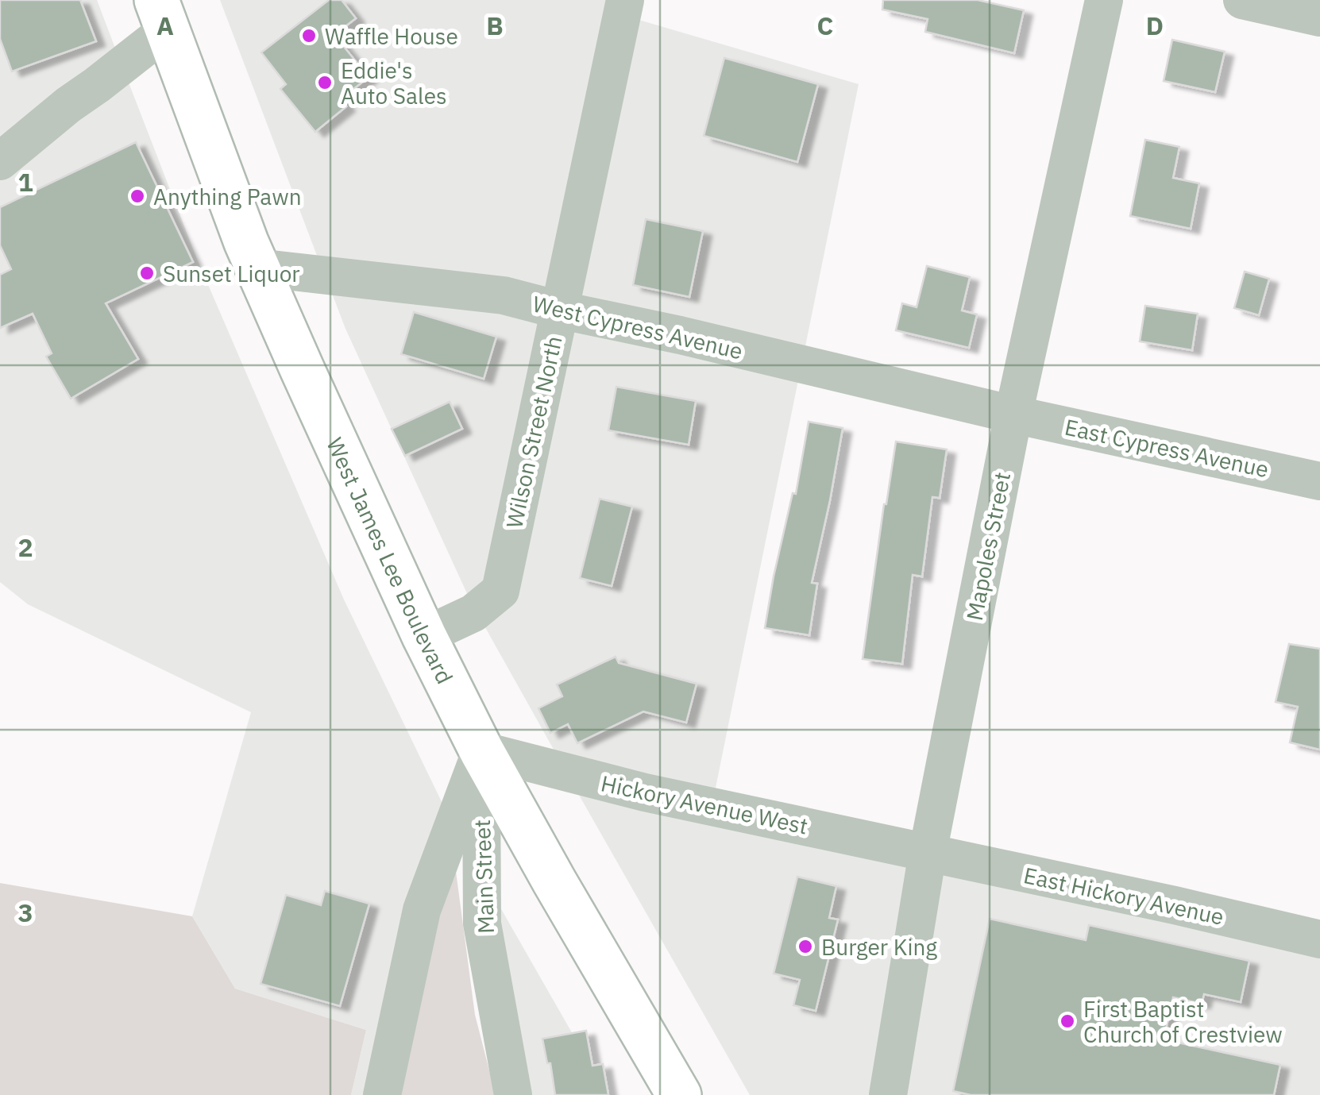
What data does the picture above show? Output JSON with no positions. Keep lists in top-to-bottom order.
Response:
{
  "streets": {
    "main road": ["West James Lee Boulevard"],
    "street": [
      "West Cypress Avenue",
      "Wilson Street North",
      "East Cypress Avenue",
      "Mapoles Street",
      "Hickory Avenue West",
      "Main Street",
      "East Hickory Avenue"
    ]
  },
  "crossings": [
    ["West Cypress Avenue", "Wilson Street North"],
    ["West Cypress Avenue", "East Cypress Avenue"],
    ["West Cypress Avenue", "Mapoles Street"],
    ["West Cypress Avenue", "West James Lee Boulevard"],
    ["Wilson Street North", "West James Lee Boulevard"],
    ["East Cypress Avenue", "Mapoles Street"],
    ["Mapoles Street", "Hickory Avenue West"],
    ["Mapoles Street", "East Hickory Avenue"],
    ["West James Lee Boulevard", "Hickory Avenue West"],
    ["West James Lee Boulevard", "Main Street"],
    ["Hickory Avenue West", "Main Street"],
    ["Hickory Avenue West", "East Hickory Avenue"]
  ],
  "places": [
    "Waffle House",
    "Eddie's Auto Sales",
    "Anything Pawn",
    "Sunset Liquor",
    "Burger King",
    "First Baptist Church of Crestview"
  ],
  "grid": {
    "columns": [
      "A",
      "B",
      "C",
      "D"
    ],
    "rows": ["1", "2", "3"]
  }
}
